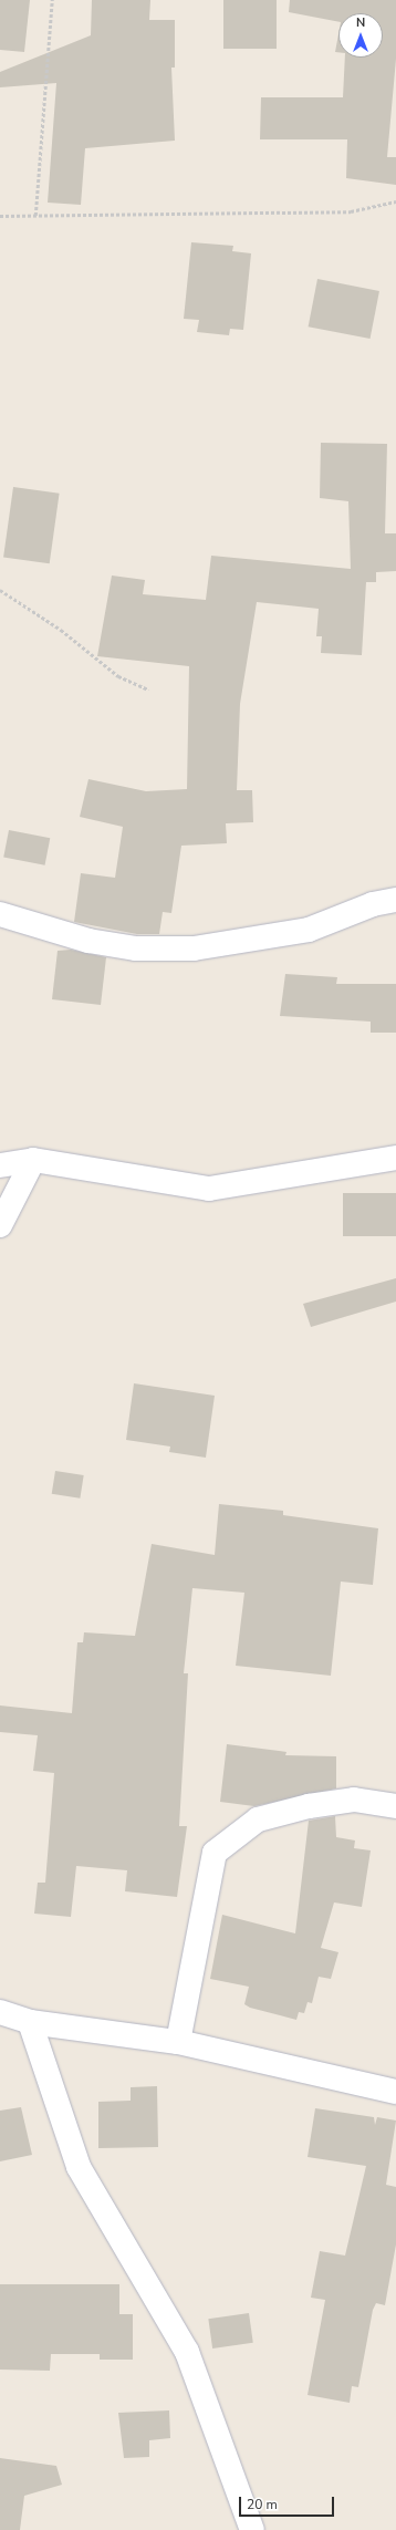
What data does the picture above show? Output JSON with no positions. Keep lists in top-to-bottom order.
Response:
{
  "scale_bar": "20 m",
  "north": "top"
}
